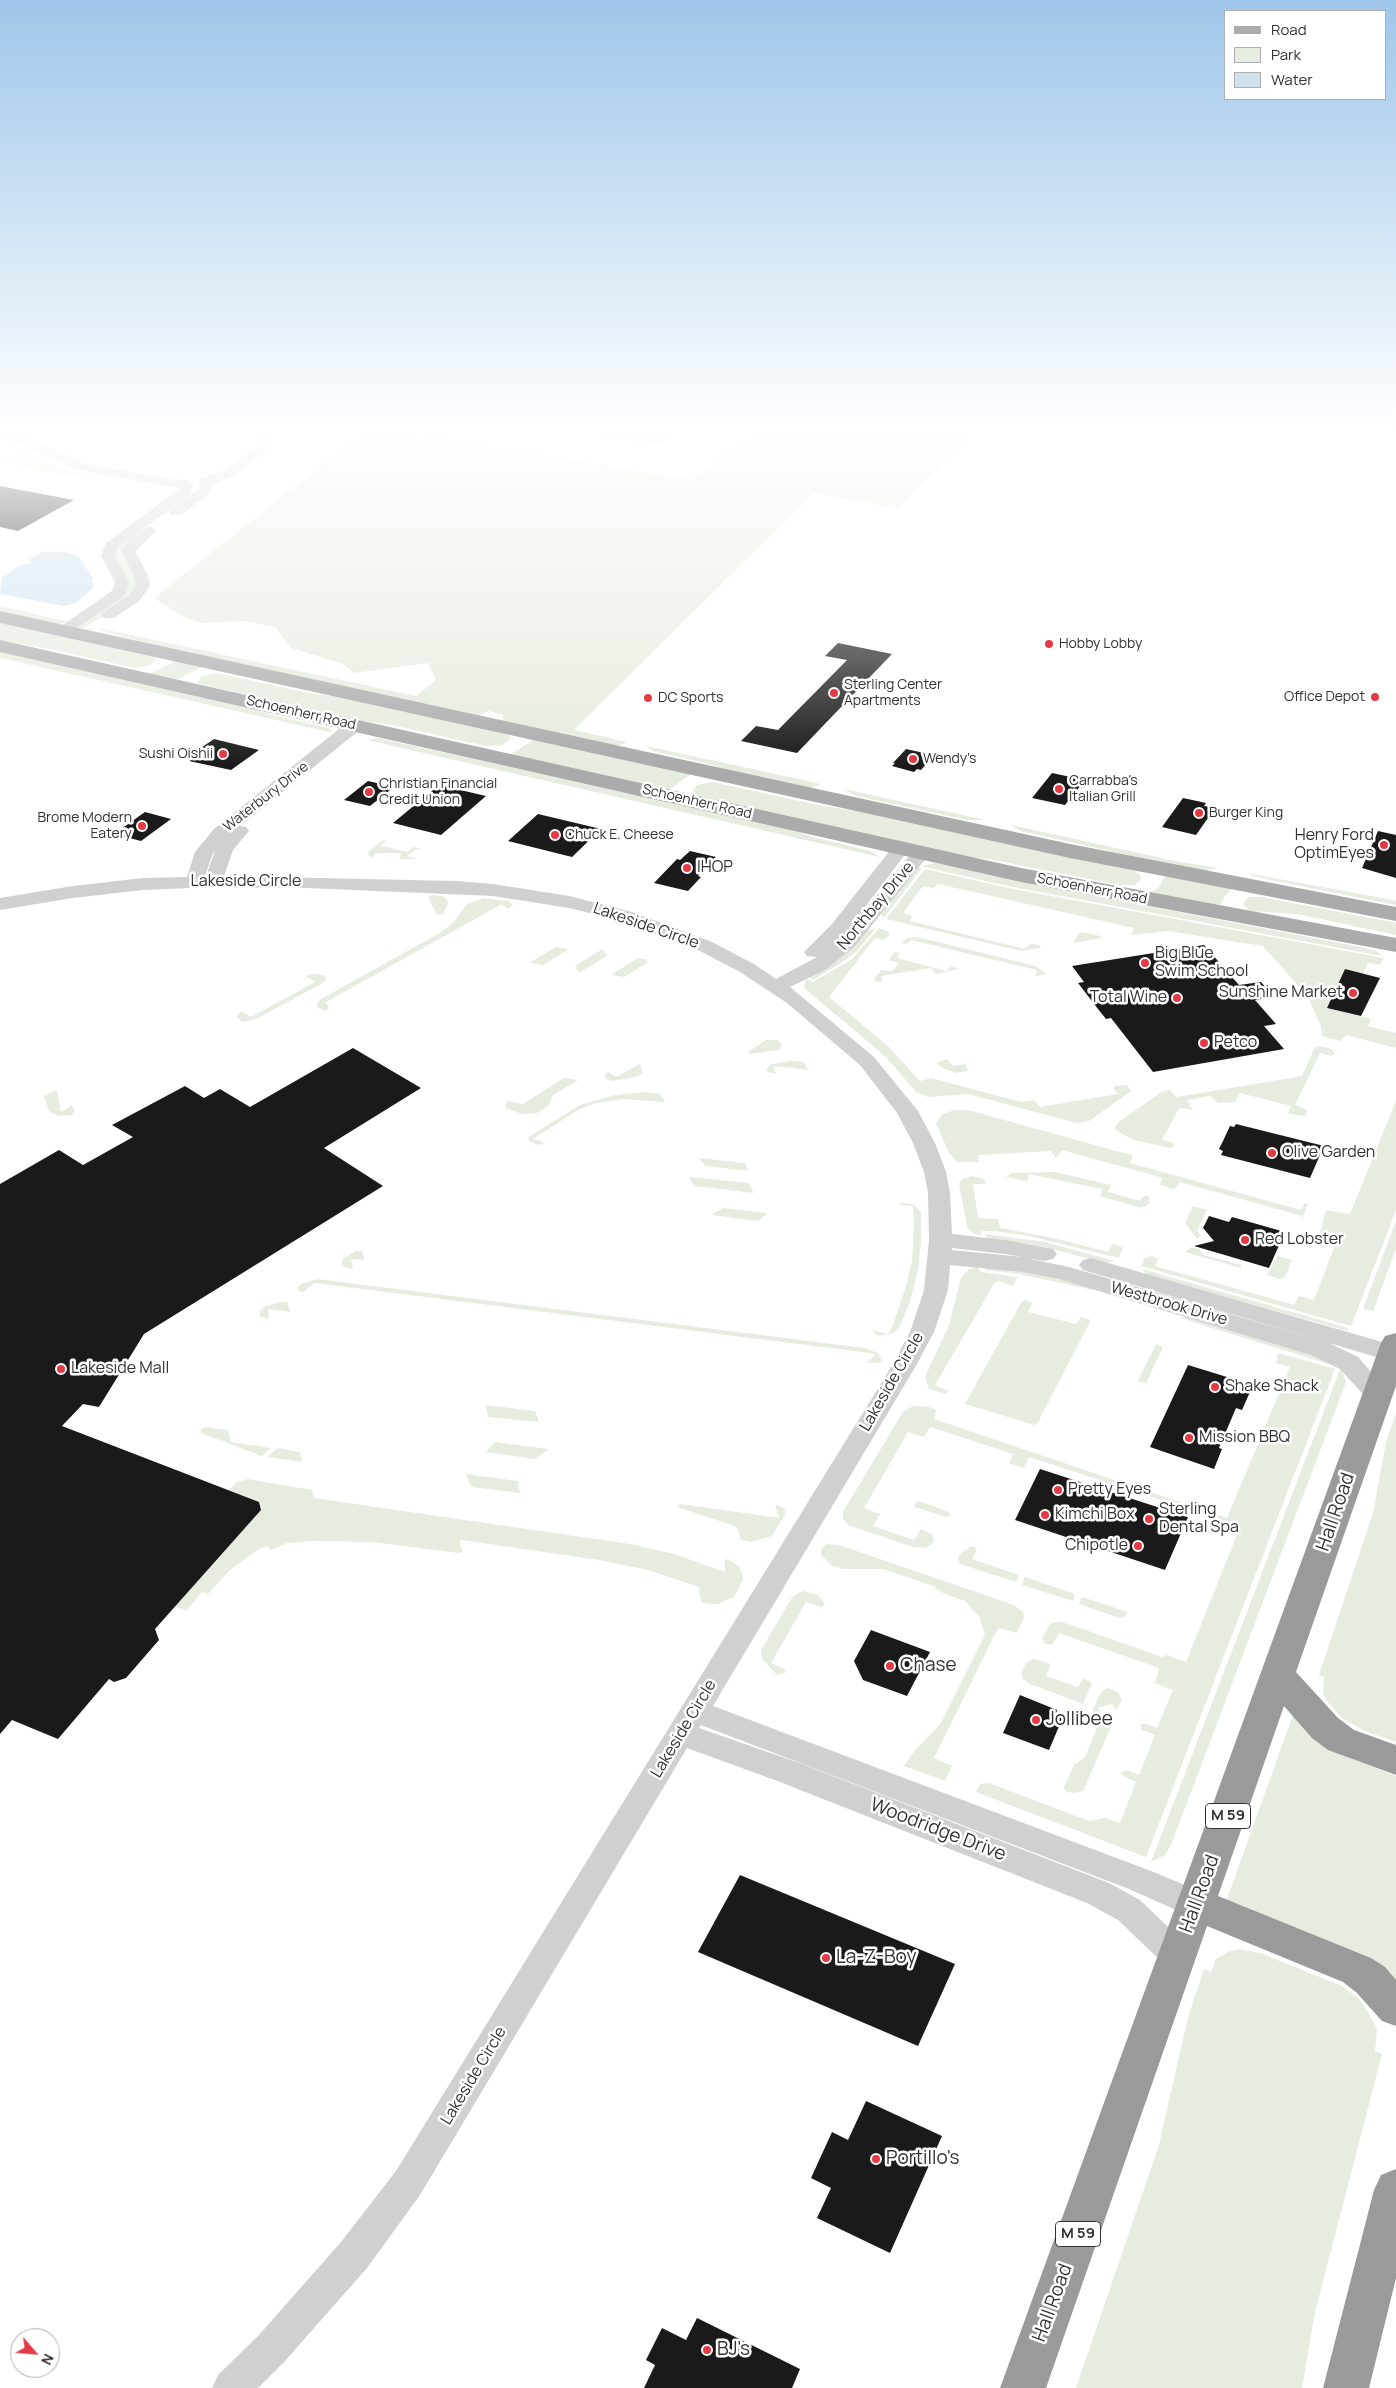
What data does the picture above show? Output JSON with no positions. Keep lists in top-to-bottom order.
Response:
{
  "streets": {
    "highway": ["Hall Road", "M 59"],
    "main road": ["Schoenherr Road"],
    "street": [
      "Waterbury Drive",
      "Lakeside Circle",
      "Northbay Drive",
      "Westbrook Drive",
      "Woodridge Drive"
    ]
  },
  "crossings": [
    ["Schoenherr Road", "Waterbury Drive"],
    ["Schoenherr Road", "Northbay Drive"],
    ["Waterbury Drive", "Lakeside Circle"],
    ["Lakeside Circle", "Northbay Drive"],
    ["Lakeside Circle", "Westbrook Drive"],
    ["Lakeside Circle", "Woodridge Drive"],
    ["Westbrook Drive", "Hall Road"],
    ["Hall Road", "Woodridge Drive"]
  ],
  "places": [
    "Hobby Lobby",
    "Sterling Center Apartments",
    "Office Depot",
    "DC Sports",
    "Sushi Oishii",
    "Wendy's",
    "Carrabba's Italian Grill",
    "Christian Financial Credit Union",
    "Burger King",
    "Brome Modern Eatery",
    "Chuck E. Cheese",
    "Henry Ford OptimEyes",
    "IHOP",
    "Big Blue Swim School",
    "Sunshine Market",
    "Total Wine",
    "Petco",
    "Olive Garden",
    "Red Lobster",
    "Lakeside Mall",
    "Shake Shack",
    "Mission BBQ",
    "Pretty Eyes",
    "Kimchi Box",
    "Sterling Dental Spa",
    "Chipotle",
    "Chase",
    "Jollibee",
    "La-Z-Boy",
    "Portillo's",
    "BJ's"
  ],
  "legend": ["Road", "Park", "Water"],
  "north": "bottom right"
}
